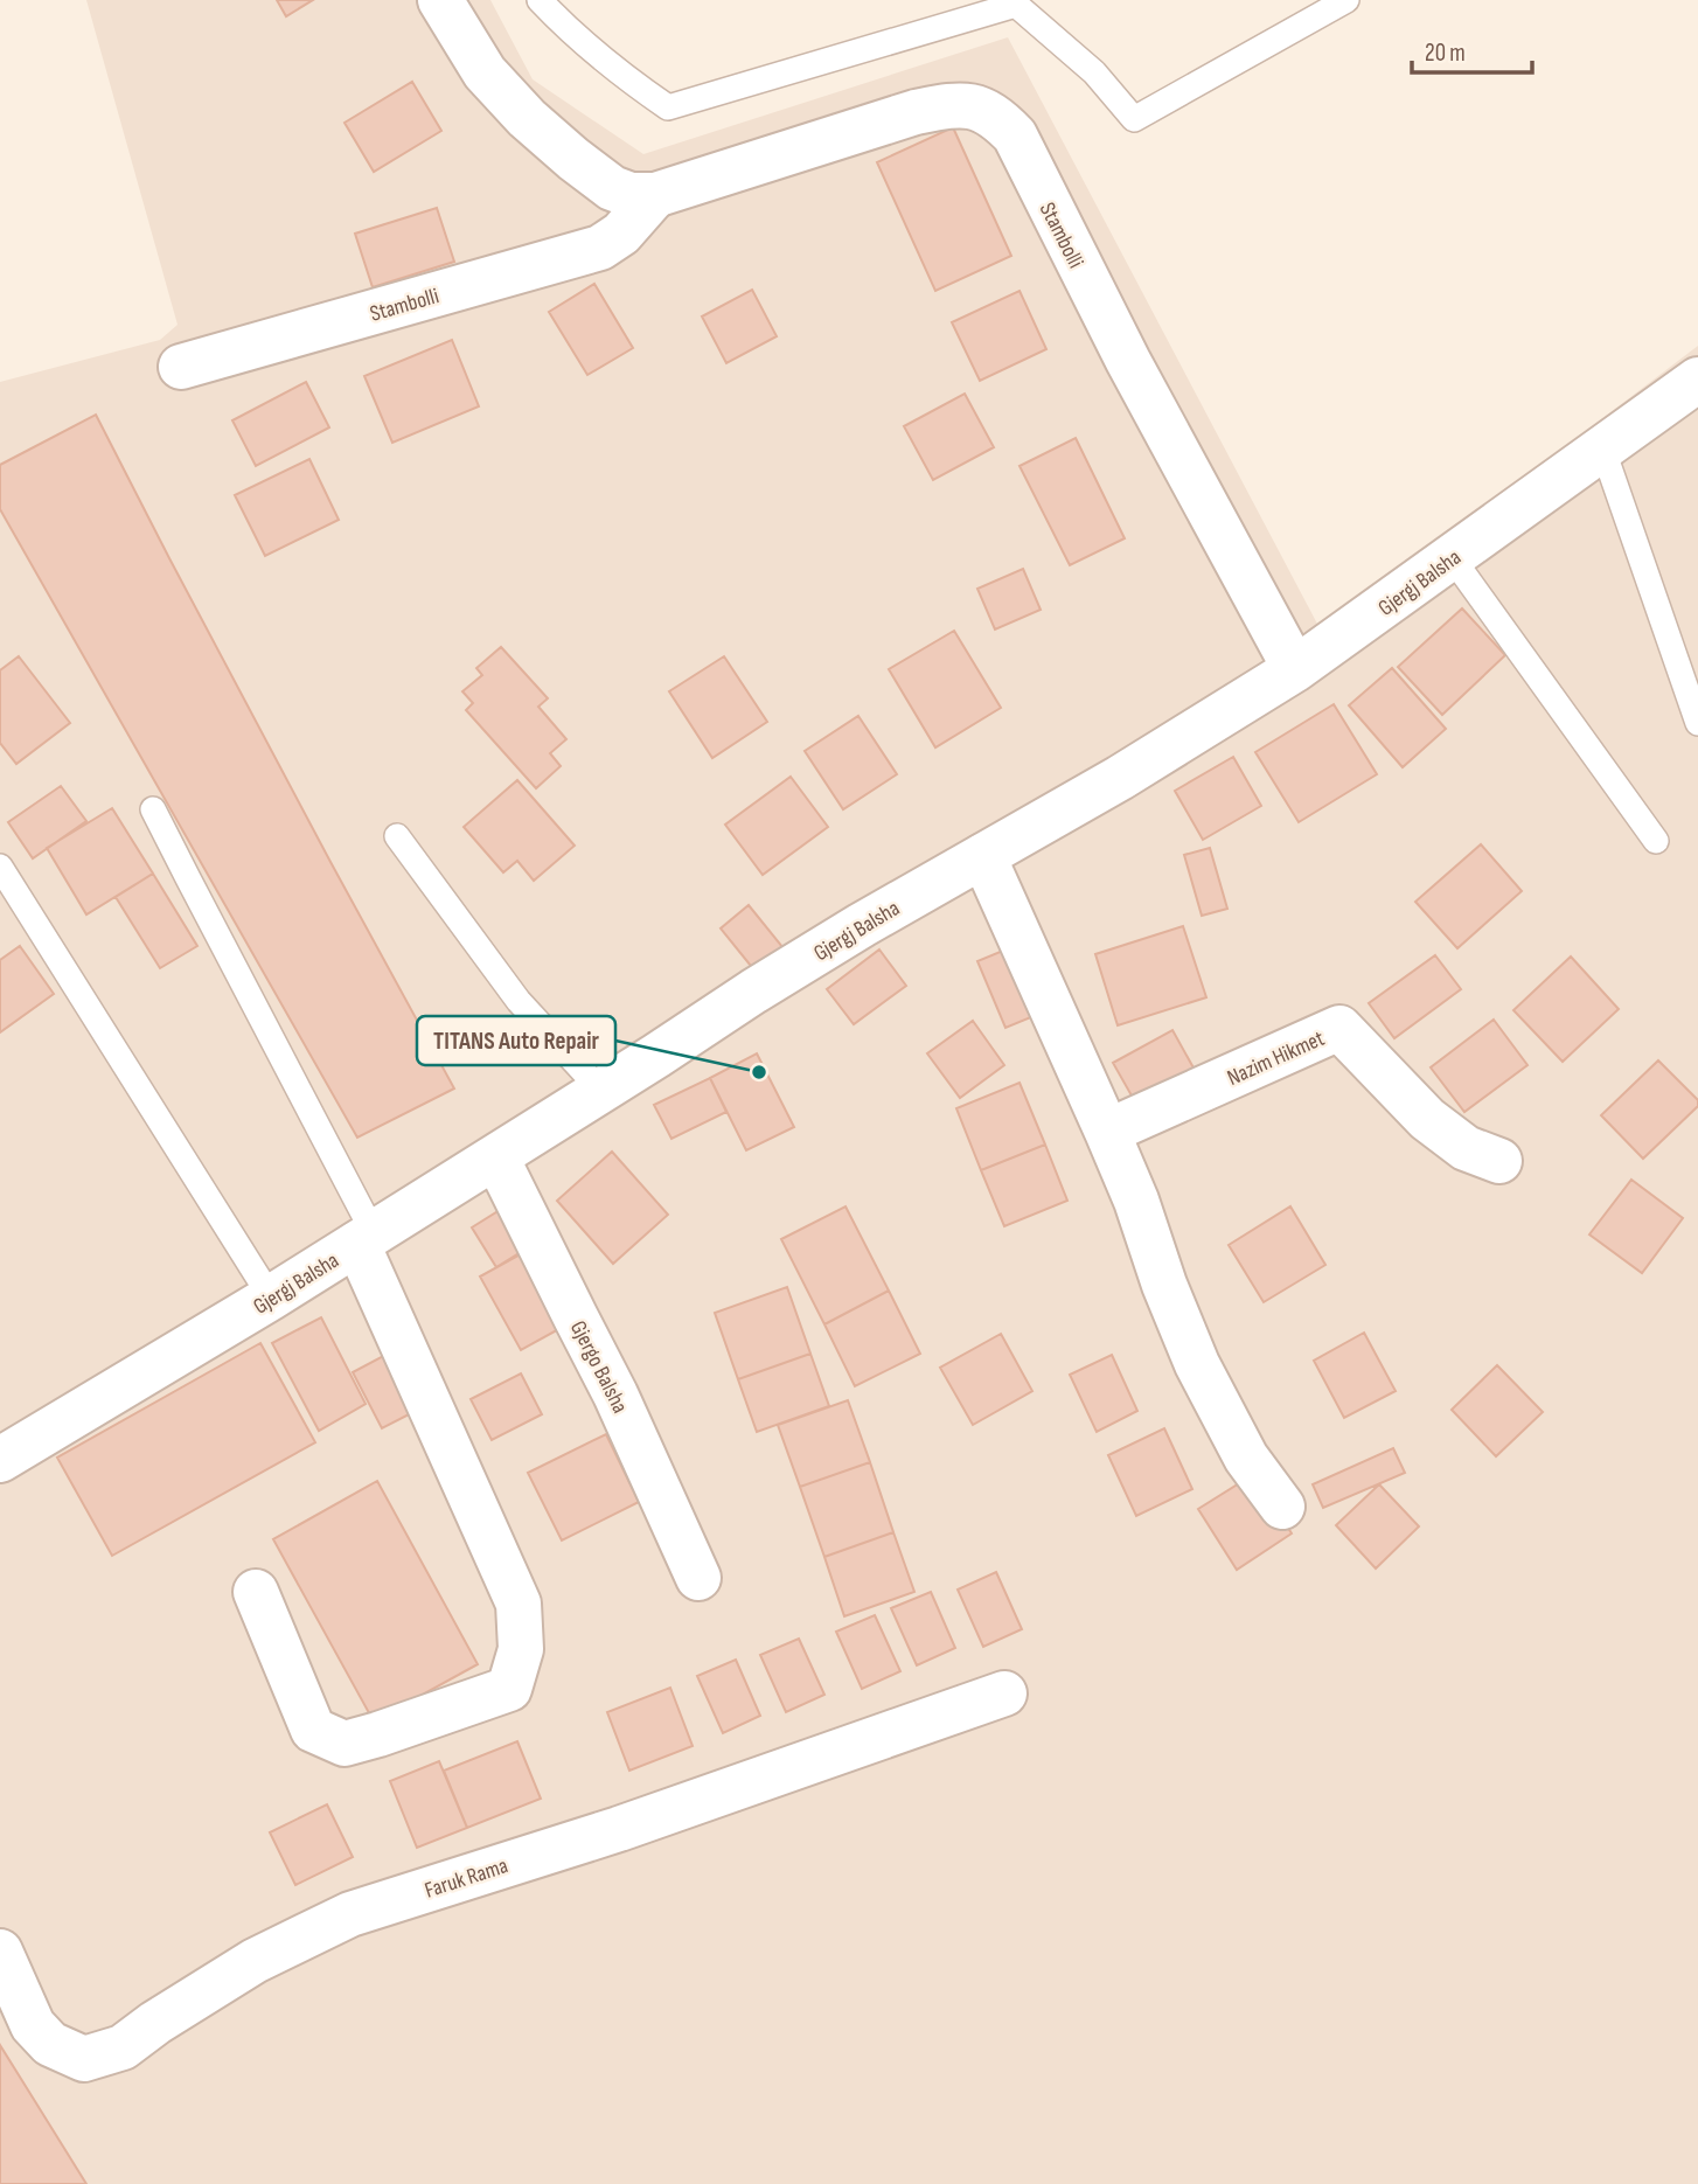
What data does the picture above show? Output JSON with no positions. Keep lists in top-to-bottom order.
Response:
{
  "streets": {
    "street": [
      "Stambolli",
      "Gjergj Balsha",
      "Nazim Hikmet",
      "Gjergo Balsha",
      "Faruk Rama"
    ]
  },
  "crossings": [
    ["Stambolli", "Gjergj Balsha"],
    ["Gjergj Balsha", "Gjergo Balsha"]
  ],
  "places": ["TITANS Auto Repair"],
  "scale_bar": "20 m"
}
